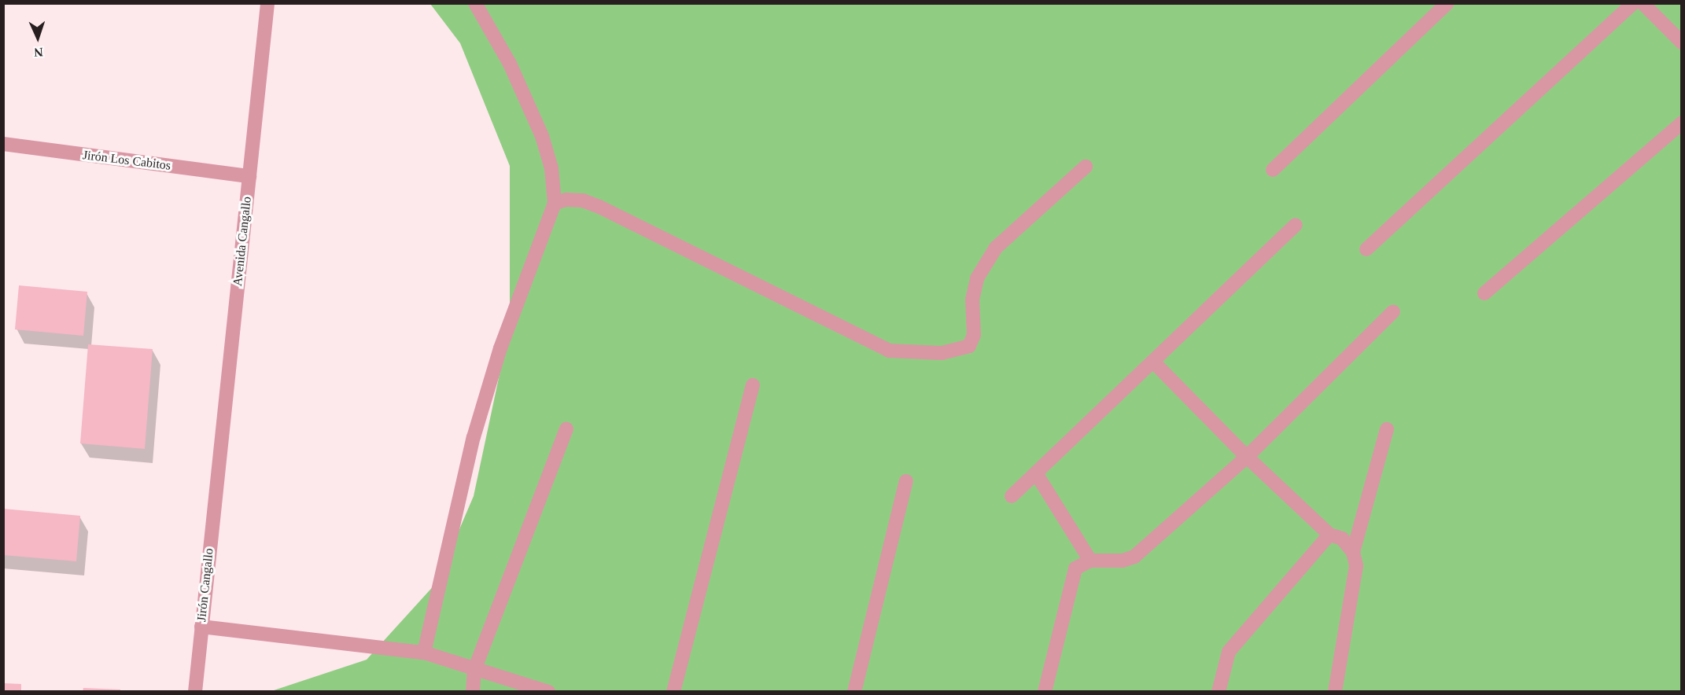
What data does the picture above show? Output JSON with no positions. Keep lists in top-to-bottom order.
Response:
{
  "streets": {
    "street": ["Jirón Los Cabitos", "Avenida Cangallo", "Jirón Cangallo"]
  },
  "crossings": [
    ["Jirón Los Cabitos", "Avenida Cangallo"],
    ["Avenida Cangallo", "Jirón Cangallo"]
  ],
  "north": "bottom"
}
